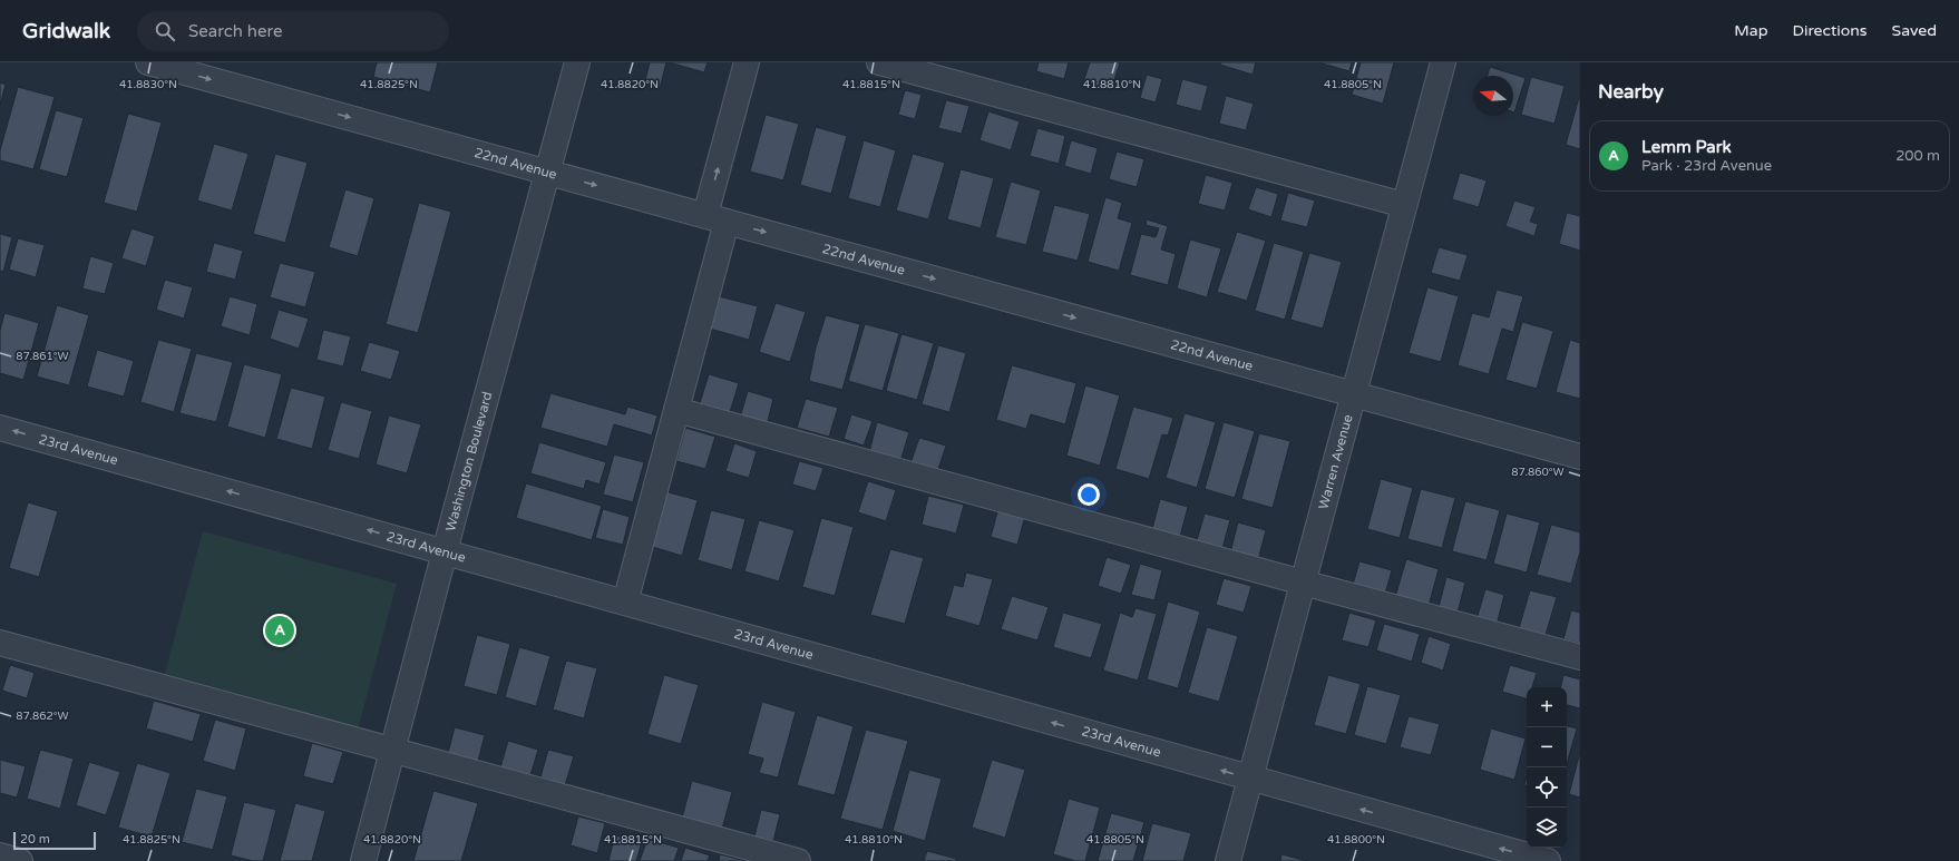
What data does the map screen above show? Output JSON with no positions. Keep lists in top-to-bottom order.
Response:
{
  "streets": {
    "street": [
      "22nd Avenue",
      "23rd Avenue",
      "Washington Boulevard",
      "Warren Avenue"
    ]
  },
  "crossings": [
    ["22nd Avenue", "Washington Boulevard"],
    ["22nd Avenue", "Warren Avenue"],
    ["23rd Avenue", "Washington Boulevard"],
    ["23rd Avenue", "Warren Avenue"]
  ],
  "scale_bar": "20 m",
  "north": "left",
  "page": {
    "header": "Gridwalk",
    "search": "Search here",
    "nav": ["Map", "Directions", "Saved"],
    "heading": "Nearby",
    "list": [
      {
        "mark": "A",
        "name": "Lemm Park",
        "note": "Park · 23rd Avenue",
        "value": "200 m"
      }
    ],
    "pins": "A",
    "map_buttons": ["+", "−"],
    "scale": "20 m"
  },
  "coordinates": [
    "41.8830°N",
    "41.8825°N",
    "41.8820°N",
    "41.8815°N",
    "41.8810°N",
    "41.8805°N",
    "87.861°W",
    "87.860°W",
    "87.862°W",
    "41.8800°N"
  ]
}
